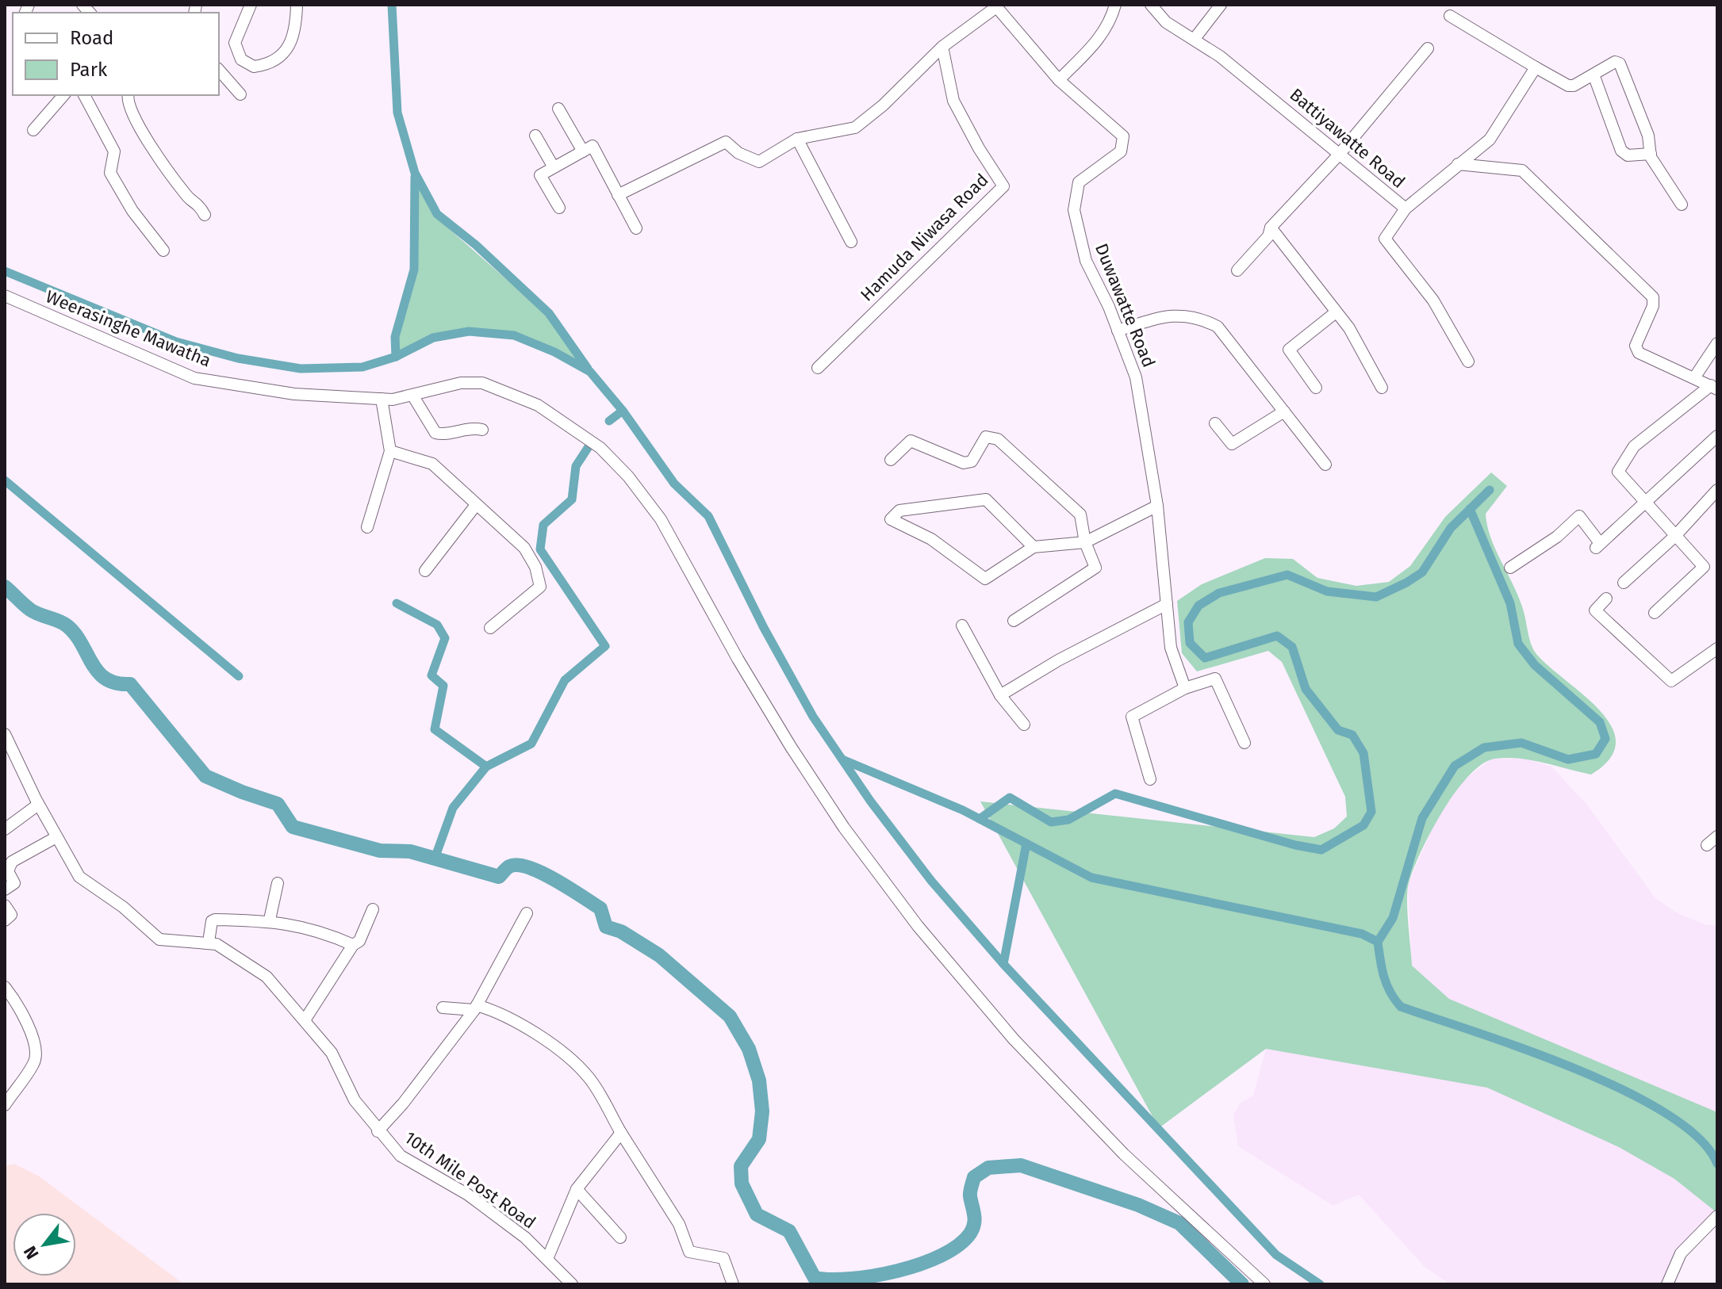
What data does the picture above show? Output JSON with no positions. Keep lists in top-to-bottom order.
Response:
{
  "streets": {
    "street": [
      "Battiyawatte Road",
      "Hamuda Niwasa Road",
      "Duwawatte Road",
      "Weerasinghe Mawatha",
      "10th Mile Post Road"
    ]
  },
  "legend": ["Road", "Park"],
  "north": "bottom left"
}
